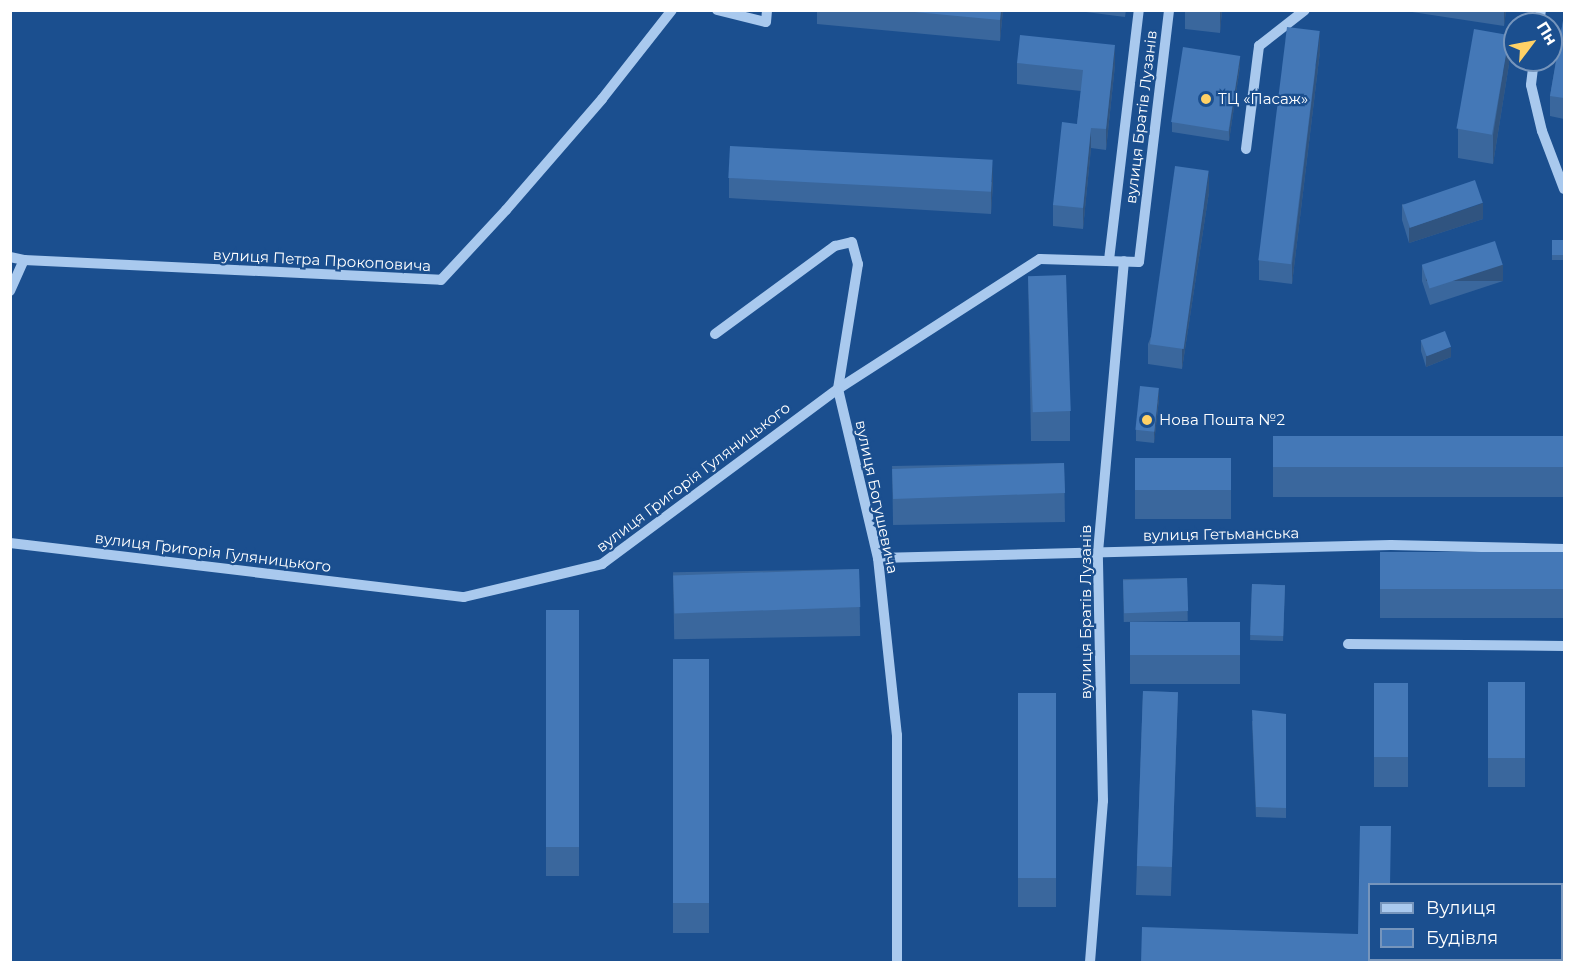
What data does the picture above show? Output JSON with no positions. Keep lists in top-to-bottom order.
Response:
{
  "streets": {
    "street": [
      "вулиця Братів Лузанів",
      "вулиця Петра Прокоповича",
      "вулиця Григорія Гуляницького",
      "вулиця Богушевича",
      "вулиця Гетьманська"
    ]
  },
  "crossings": [
    ["вулиця Братів Лузанів", "вулиця Григорія Гуляницького"],
    ["вулиця Братів Лузанів", "вулиця Гетьманська"],
    ["вулиця Григорія Гуляницького", "вулиця Богушевича"],
    ["вулиця Богушевича", "вулиця Гетьманська"]
  ],
  "places": ["ТЦ «Пасаж»", "Нова Пошта №2"],
  "legend": ["Вулиця", "Будівля"],
  "north": "top right"
}
